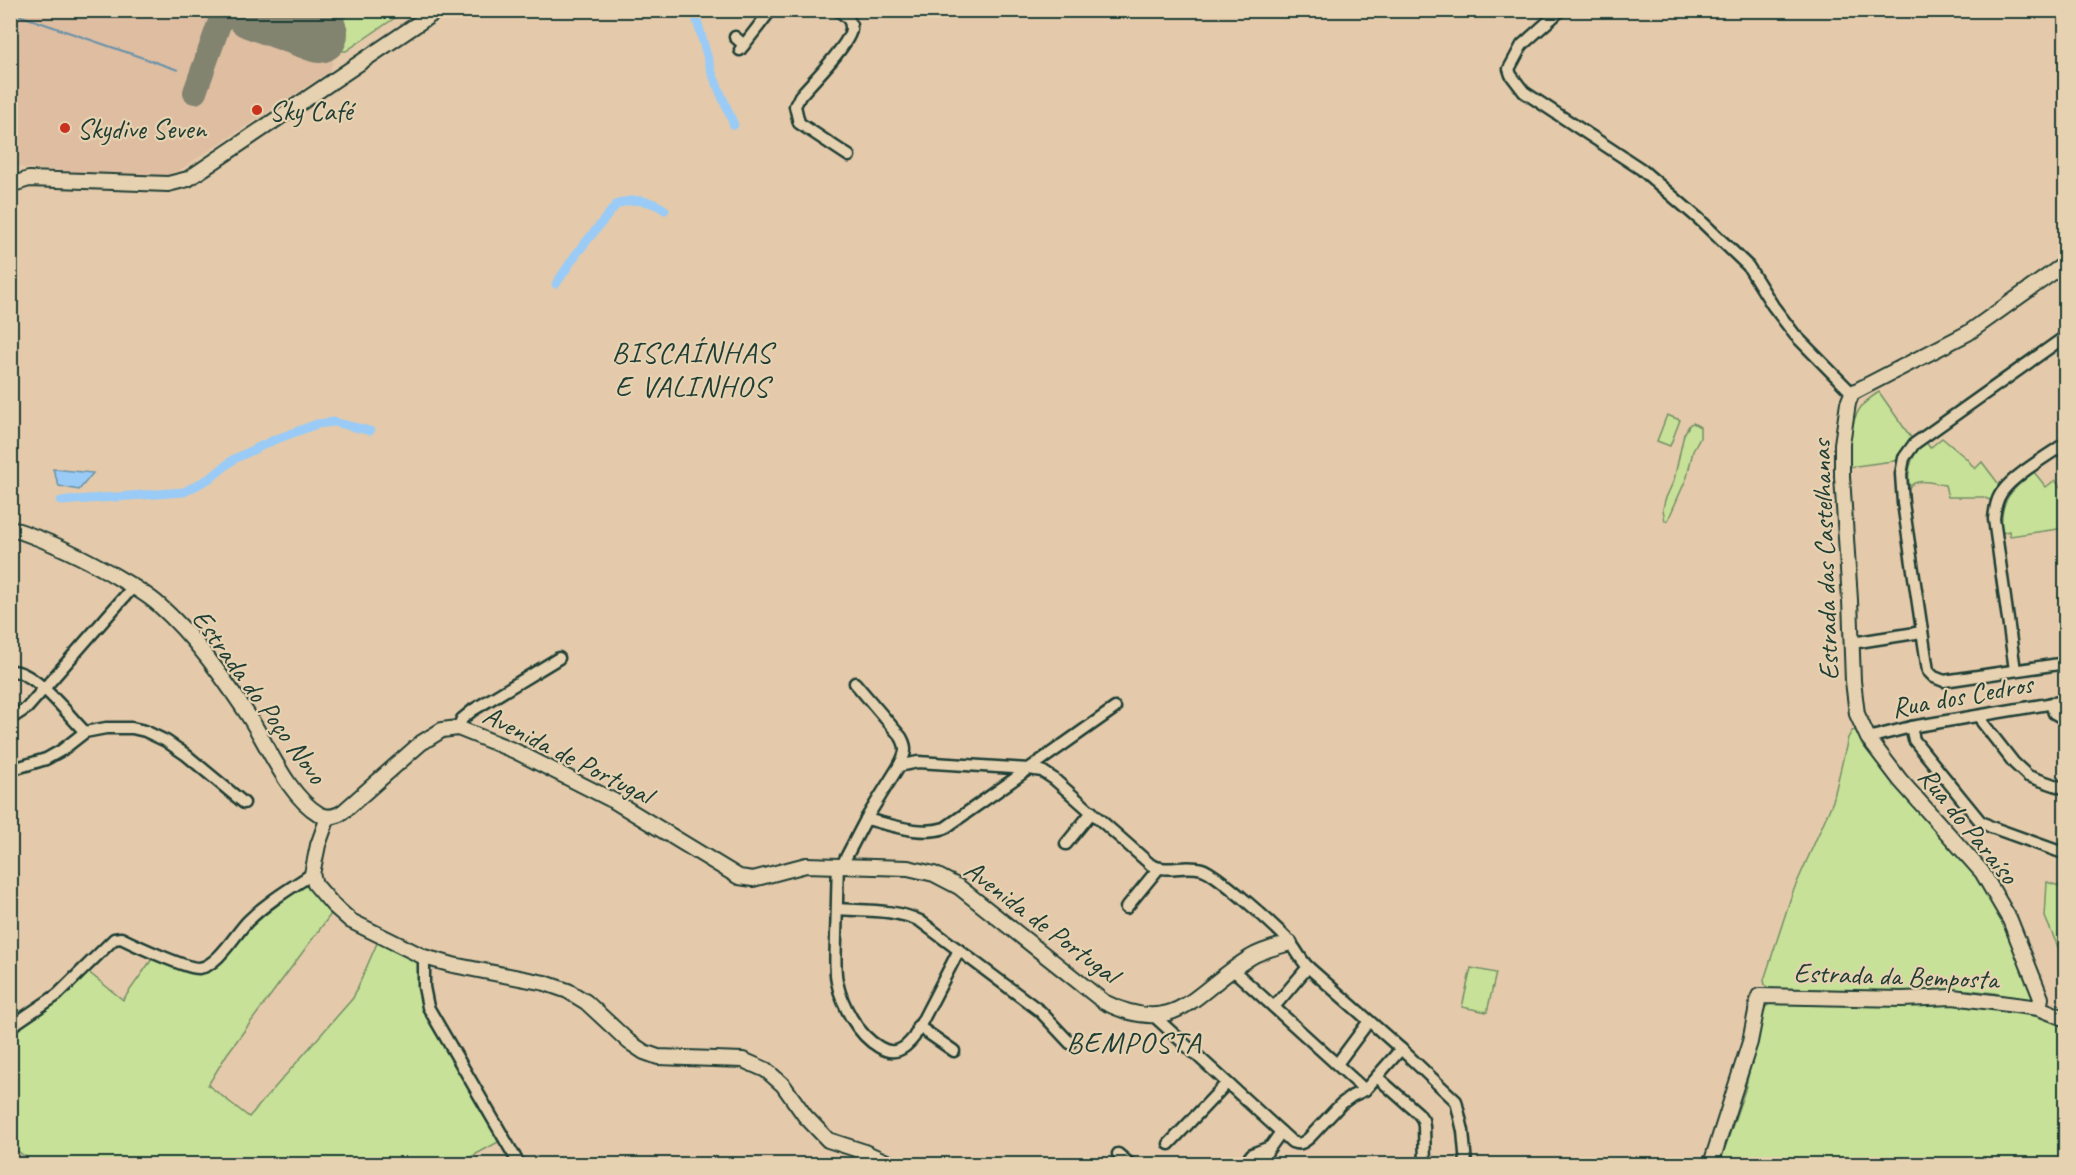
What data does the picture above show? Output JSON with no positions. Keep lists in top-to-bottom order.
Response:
{
  "streets": {
    "street": [
      "Estrada das Castelhanas",
      "Rua dos Cedros",
      "Estrada do Poço Novo",
      "Avenida de Portugal",
      "Rua do Paraíso",
      "Estrada da Bemposta"
    ]
  },
  "crossings": [
    ["Estrada das Castelhanas", "Rua do Paraíso"],
    ["Rua dos Cedros", "Rua do Paraíso"],
    ["Estrada do Poço Novo", "Avenida de Portugal"],
    ["Rua do Paraíso", "Estrada da Bemposta"]
  ],
  "districts": ["BISCAÍNHAS E VALINHOS", "BEMPOSTA"],
  "places": ["Sky Café", "Skydive Seven"]
}
